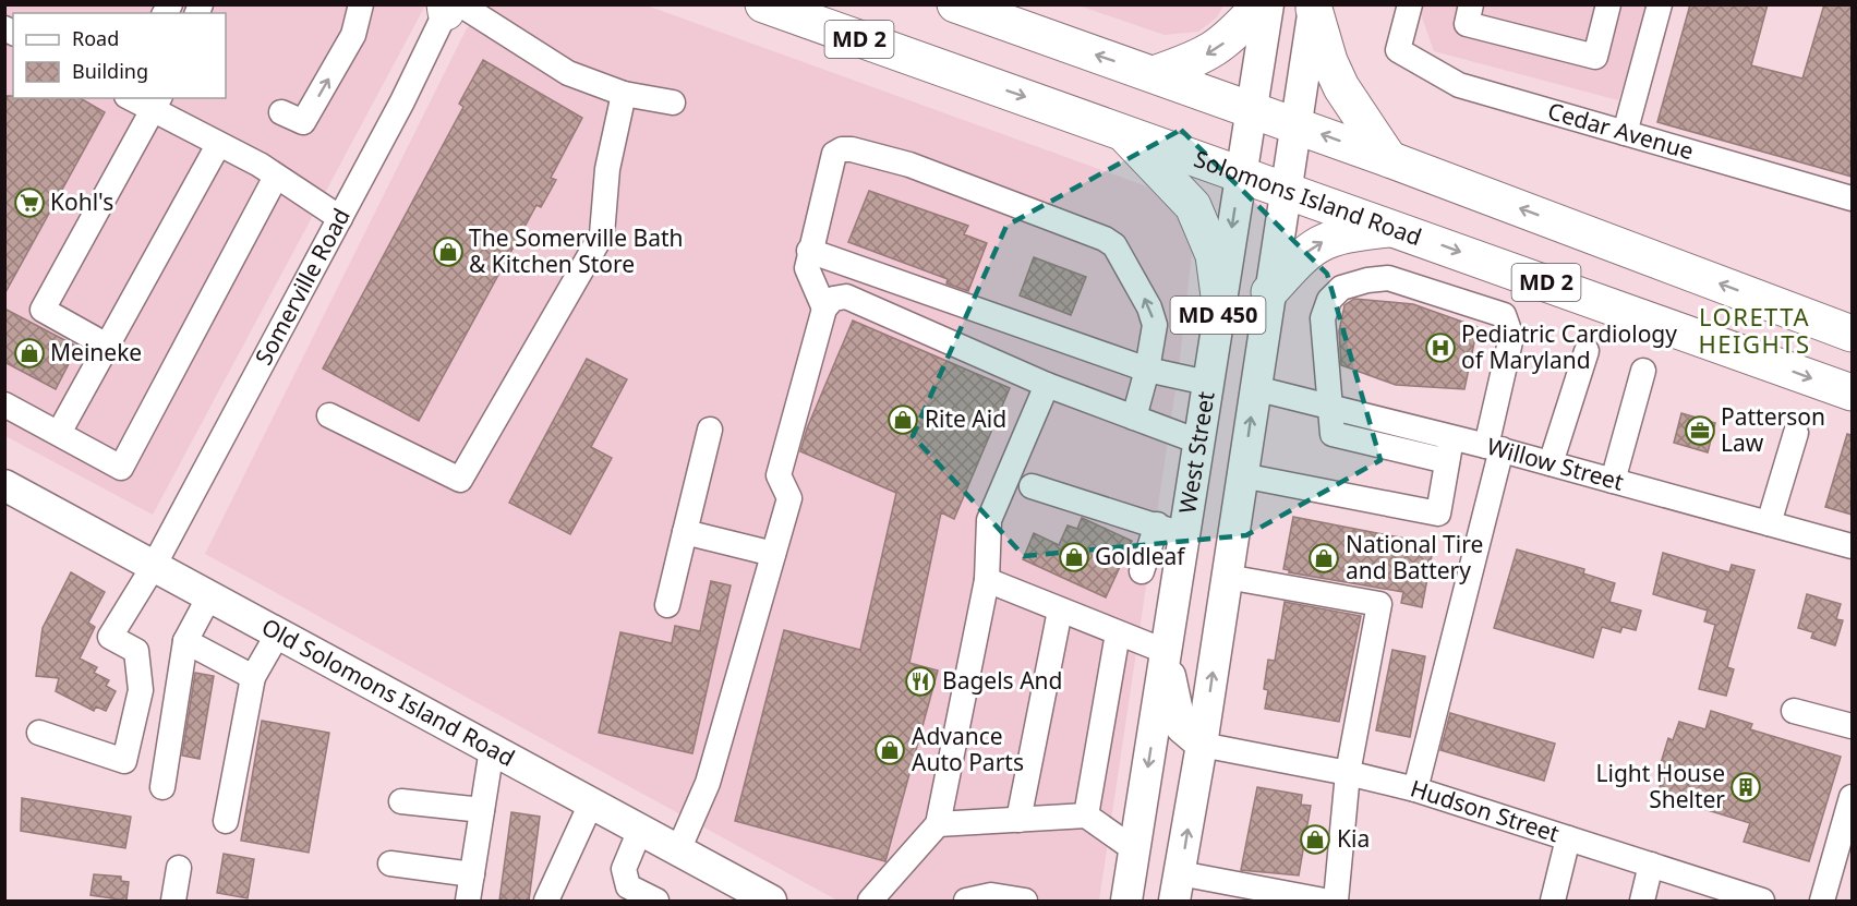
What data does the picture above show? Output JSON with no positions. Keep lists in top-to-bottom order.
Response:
{
  "streets": {
    "highway": ["MD 2", "Solomons Island Road"],
    "main road": ["MD 450", "West Street", "Old Solomons Island Road"],
    "street": [
      "Cedar Avenue",
      "Somerville Road",
      "Willow Street",
      "Hudson Street"
    ]
  },
  "crossings": [
    ["MD 2", "West Street"],
    ["Solomons Island Road", "West Street"],
    ["Somerville Road", "Old Solomons Island Road"],
    ["West Street", "Willow Street"],
    ["West Street", "Hudson Street"]
  ],
  "districts": ["LORETTA HEIGHTS"],
  "places": {
    "supermarket": ["Kohl's"],
    "shop": [
      "The Somerville Bath & Kitchen Store",
      "Meineke",
      "Rite Aid",
      "Goldleaf",
      "National Tire and Battery",
      "Advance Auto Parts",
      "Kia"
    ],
    "hospital": ["Pediatric Cardiology of Maryland"],
    "office": ["Patterson Law"],
    "restaurant": ["Bagels And"],
    "building": ["Light House Shelter"]
  },
  "legend": ["Road", "Building"]
}
